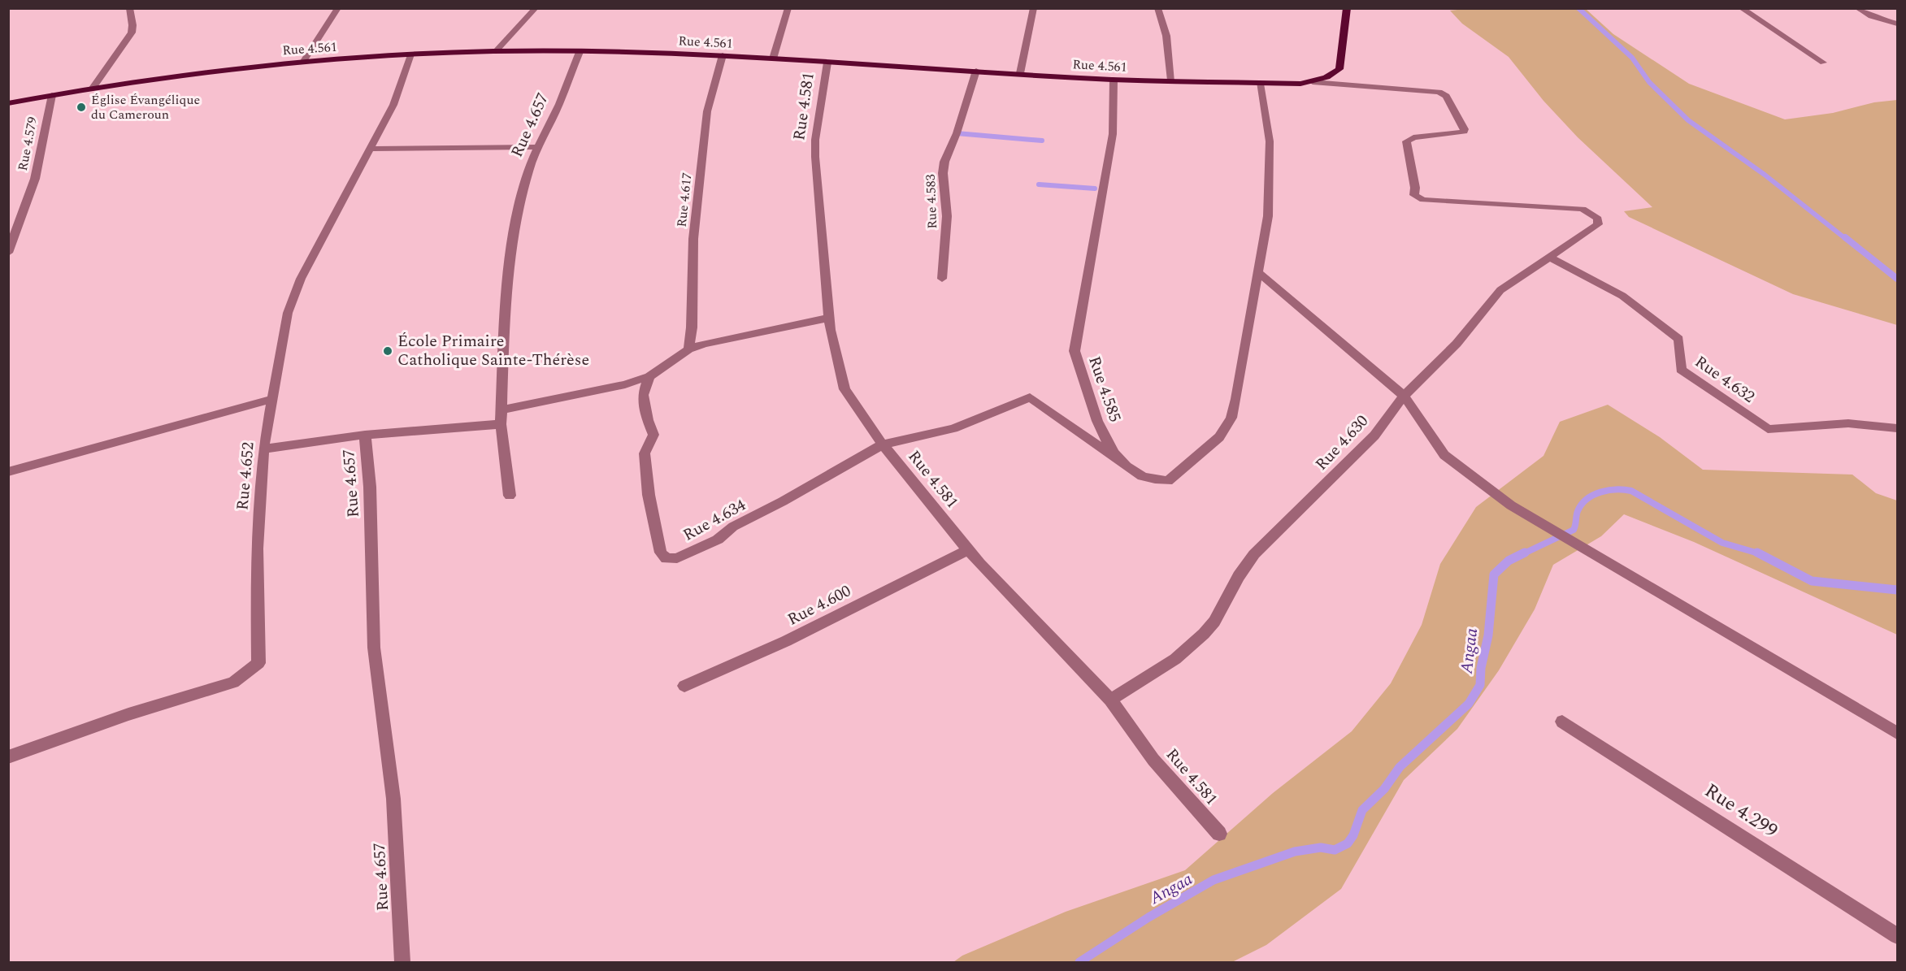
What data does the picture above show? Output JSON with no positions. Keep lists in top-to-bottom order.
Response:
{
  "streets": {
    "main road": ["Rue 4.561"],
    "street": [
      "Rue 4.581",
      "Rue 4.657",
      "Rue 4.579",
      "Rue 4.617",
      "Rue 4.583",
      "Rue 4.632",
      "Rue 4.585",
      "Rue 4.630",
      "Rue 4.652",
      "Rue 4.634",
      "Rue 4.600",
      "Rue 4.299"
    ]
  },
  "crossings": [
    ["Rue 4.561", "Rue 4.581"],
    ["Rue 4.561", "Rue 4.657"],
    ["Rue 4.561", "Rue 4.579"],
    ["Rue 4.561", "Rue 4.617"],
    ["Rue 4.561", "Rue 4.583"],
    ["Rue 4.561", "Rue 4.585"],
    ["Rue 4.561", "Rue 4.630"],
    ["Rue 4.561", "Rue 4.652"],
    ["Rue 4.581", "Rue 4.630"],
    ["Rue 4.581", "Rue 4.634"],
    ["Rue 4.581", "Rue 4.600"],
    ["Rue 4.632", "Rue 4.630"],
    ["Rue 4.585", "Rue 4.634"]
  ],
  "water": ["Angaa"],
  "places": ["Église Évangélique du Cameroun", "École Primaire Catholique Sainte-Thérèse"]
}
